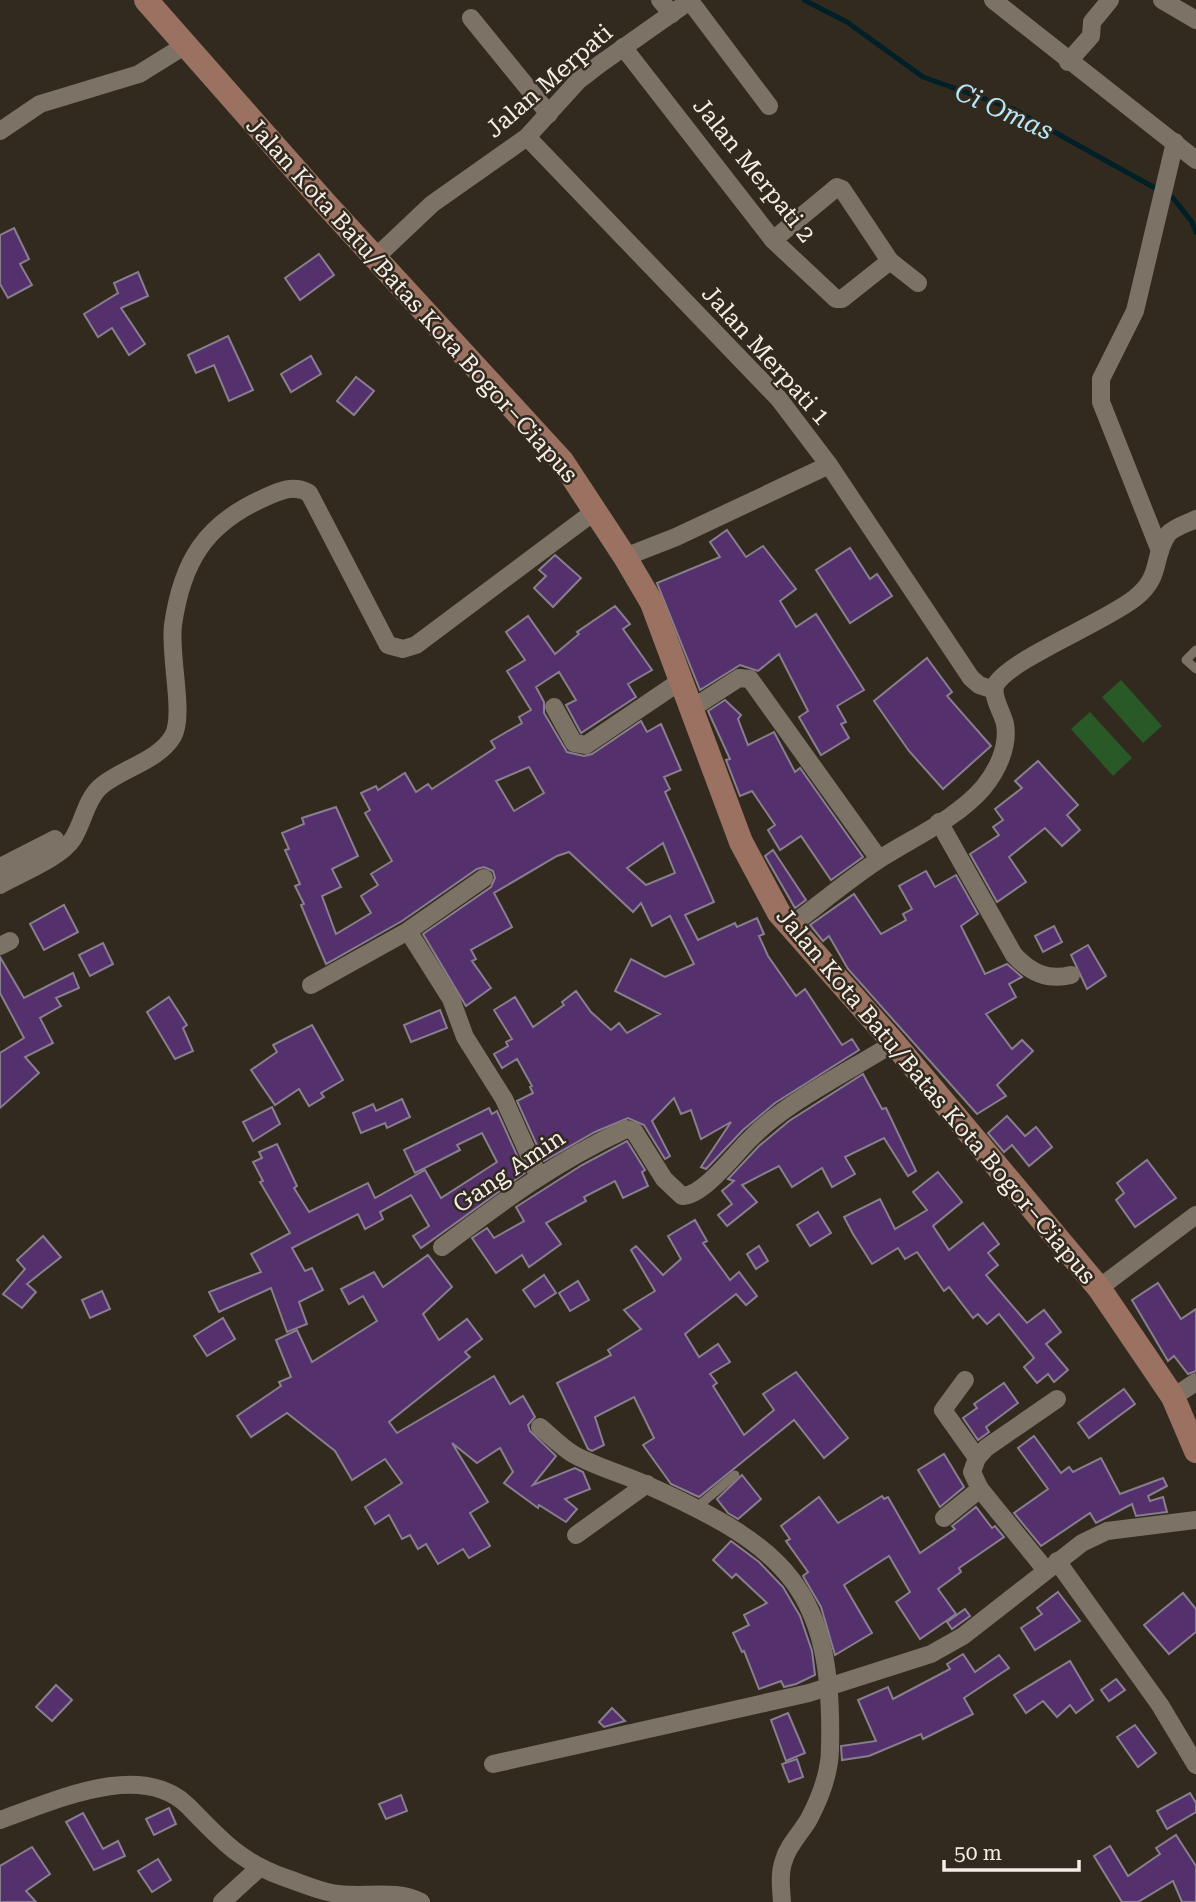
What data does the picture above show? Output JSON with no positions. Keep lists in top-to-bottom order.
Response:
{
  "streets": {
    "main road": ["Jalan Kota Batu/Batas Kota Bogor–Ciapus"],
    "street": [
      "Jalan Merpati",
      "Jalan Merpati 2",
      "Jalan Merpati 1",
      "Gang Amin"
    ]
  },
  "crossings": [
    ["Jalan Merpati", "Jalan Merpati 2"],
    ["Jalan Merpati", "Jalan Kota Batu/Batas Kota Bogor–Ciapus"],
    ["Jalan Merpati", "Jalan Merpati 1"],
    ["Jalan Kota Batu/Batas Kota Bogor–Ciapus", "Gang Amin"]
  ],
  "water": ["Ci Omas"],
  "scale_bar": "50 m"
}
